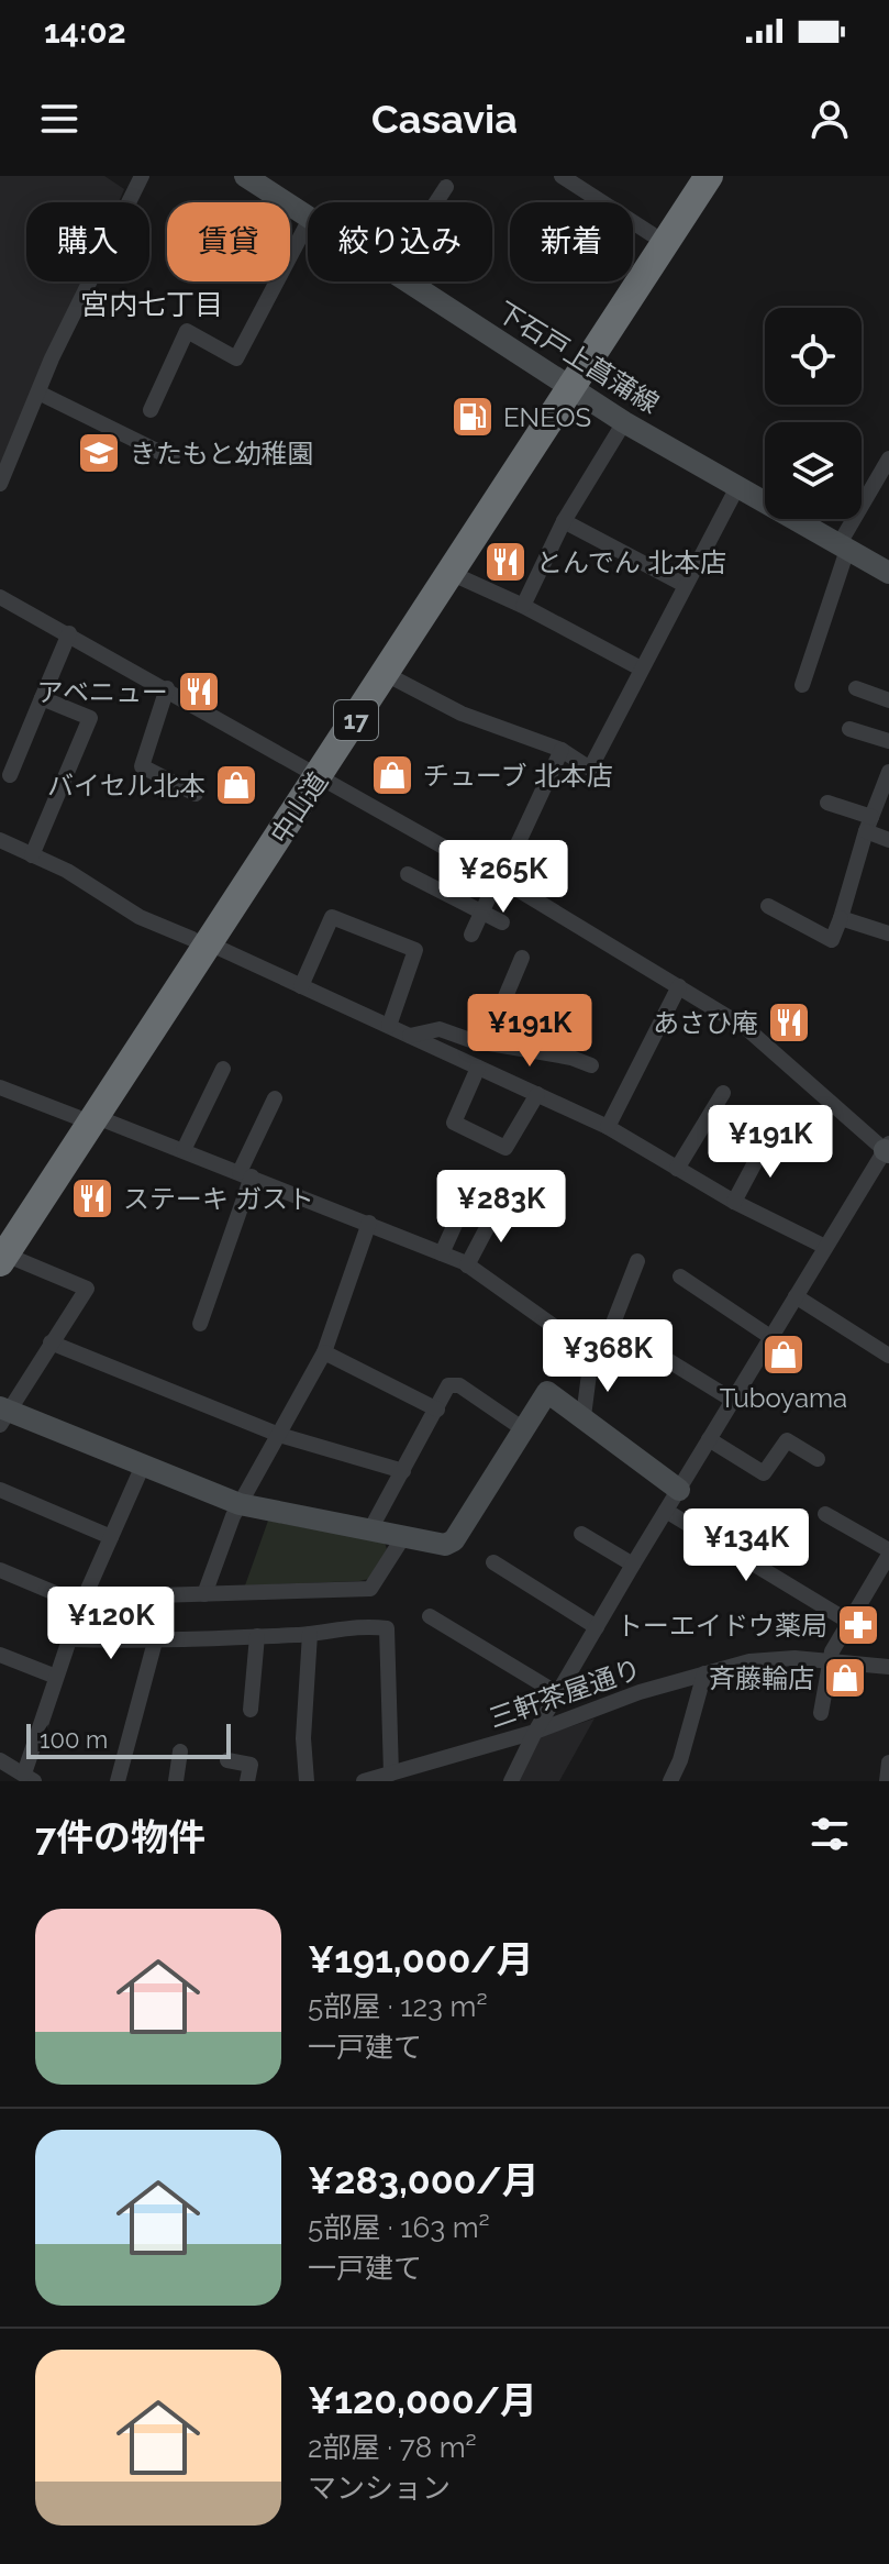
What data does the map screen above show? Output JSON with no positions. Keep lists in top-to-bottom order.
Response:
{
  "streets": {
    "highway": ["17", "中山道"],
    "street": ["下石戸上菖蒲線", "三軒茶屋通り"]
  },
  "crossings": [
    ["下石戸上菖蒲線", "中山道"]
  ],
  "districts": ["宮内七丁目"],
  "places": {
    "fuel station": ["ENEOS"],
    "school or university": ["きたもと幼稚園"],
    "restaurant": [
      "とんでん 北本店",
      "アベニュー",
      "あさひ庵",
      "ステーキ ガスト"
    ],
    "shop": [
      "チューブ 北本店",
      "バイセル北本",
      "Tuboyama",
      "斉藤輪店"
    ],
    "pharmacy": ["トーエイドウ薬局"]
  },
  "scale_bar": "100 m",
  "page": {
    "status": "14:02",
    "header": "Casavia",
    "chip": [
      "購入",
      "賃貸",
      "絞り込み",
      "新着"
    ],
    "price": [
      "¥265K",
      "¥191K",
      "¥191K",
      "¥283K",
      "¥368K",
      "¥134K",
      "¥120K"
    ],
    "scale": "100 m",
    "heading": "7件の物件",
    "list": [
      {
        "name": "¥191,000/月",
        "note": "5部屋 · 123 m² · 一戸建て"
      },
      {
        "name": "¥283,000/月",
        "note": "5部屋 · 163 m² · 一戸建て"
      },
      {
        "name": "¥120,000/月",
        "note": "2部屋 · 78 m² · マンション"
      }
    ]
  }
}
